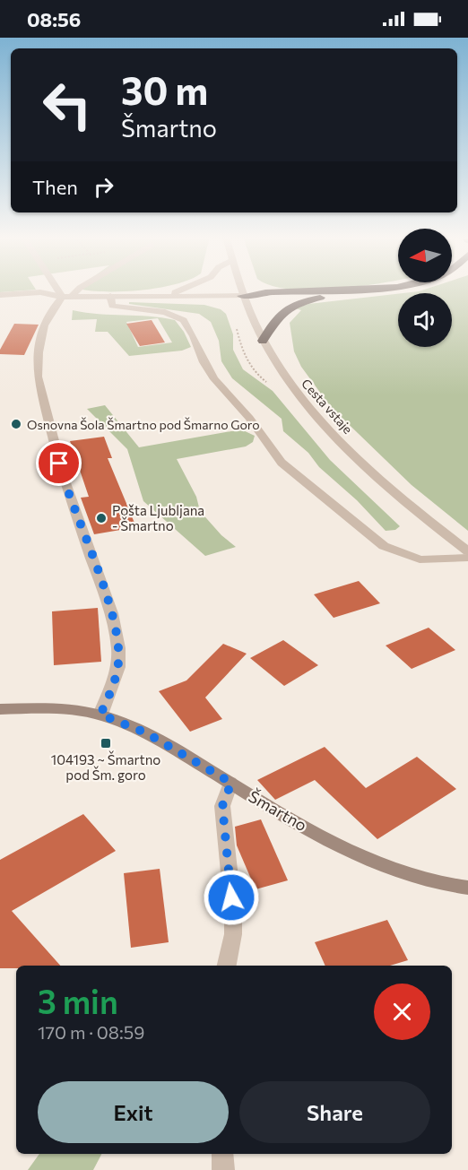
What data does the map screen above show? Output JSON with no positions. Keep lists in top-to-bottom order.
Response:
{
  "streets": {
    "main road": ["Šmartno"],
    "street": ["Cesta vstaje"]
  },
  "places": {
    "other": ["Osnovna Šola Šmartno pod Šmarno Goro", "Pošta Ljubljana - Šmartno"],
    "transit": ["104193 ~ Šmartno pod Šm. goro"]
  },
  "north": "left",
  "page": {
    "status": "08:56",
    "turn": ["30 m", "Šmartno"],
    "then": "Then",
    "heading": ["3 min", "170 m · 08:59"],
    "buttons": ["Exit", "Share"]
  }
}
